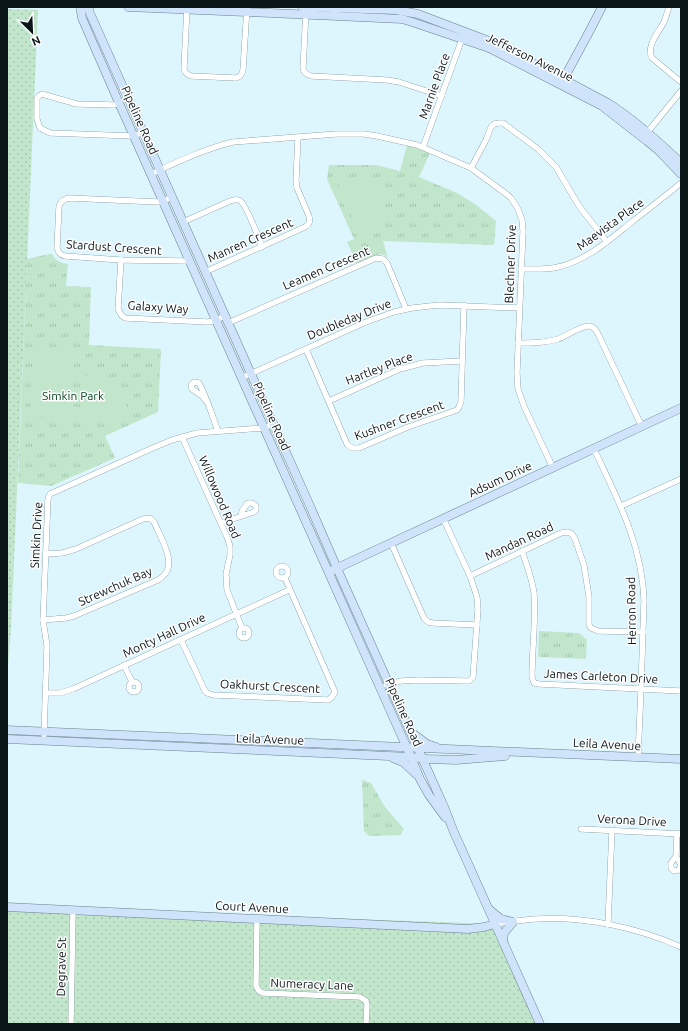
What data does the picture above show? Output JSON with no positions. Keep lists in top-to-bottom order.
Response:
{
  "streets": {
    "street": [
      "Jefferson Avenue",
      "Marnie Place",
      "Pipeline Road",
      "Maevista Place",
      "Manren Crescent",
      "Stardust Crescent",
      "Blechner Drive",
      "Leamen Crescent",
      "Galaxy Way",
      "Doubleday Drive",
      "Hartley Place",
      "Kushner Crescent",
      "Adsum Drive",
      "Willowood Road",
      "Simkin Drive",
      "Mandan Road",
      "Strewchuk Bay",
      "Herron Road",
      "Monty Hall Drive",
      "James Carleton Drive",
      "Oakhurst Crescent",
      "Leila Avenue",
      "Verona Drive",
      "Court Avenue",
      "Degrave St",
      "Numeracy Lane"
    ]
  },
  "crossings": [
    ["Jefferson Avenue", "Marnie Place"],
    ["Marnie Place", "Blechner Drive"],
    ["Pipeline Road", "Manren Crescent"],
    ["Pipeline Road", "Stardust Crescent"],
    ["Pipeline Road", "Blechner Drive"],
    ["Pipeline Road", "Leamen Crescent"],
    ["Pipeline Road", "Galaxy Way"],
    ["Pipeline Road", "Doubleday Drive"],
    ["Pipeline Road", "Adsum Drive"],
    ["Pipeline Road", "Simkin Drive"],
    ["Pipeline Road", "Leila Avenue"],
    ["Pipeline Road", "Court Avenue"],
    ["Maevista Place", "Blechner Drive"],
    ["Manren Crescent", "Blechner Drive"],
    ["Stardust Crescent", "Galaxy Way"],
    ["Blechner Drive", "Doubleday Drive"],
    ["Blechner Drive", "Adsum Drive"],
    ["Leamen Crescent", "Galaxy Way"],
    ["Leamen Crescent", "Doubleday Drive"],
    ["Doubleday Drive", "Kushner Crescent"],
    ["Hartley Place", "Kushner Crescent"],
    ["Adsum Drive", "Herron Road"],
    ["Willowood Road", "Simkin Drive"],
    ["Willowood Road", "Monty Hall Drive"],
    ["Simkin Drive", "Strewchuk Bay"],
    ["Simkin Drive", "Monty Hall Drive"],
    ["Simkin Drive", "Leila Avenue"],
    ["Mandan Road", "Herron Road"],
    ["Mandan Road", "James Carleton Drive"],
    ["Herron Road", "James Carleton Drive"],
    ["Herron Road", "Leila Avenue"],
    ["Monty Hall Drive", "Oakhurst Crescent"],
    ["Court Avenue", "Degrave St"],
    ["Court Avenue", "Numeracy Lane"]
  ],
  "parks": ["Simkin Park"],
  "north": "bottom right"
}
